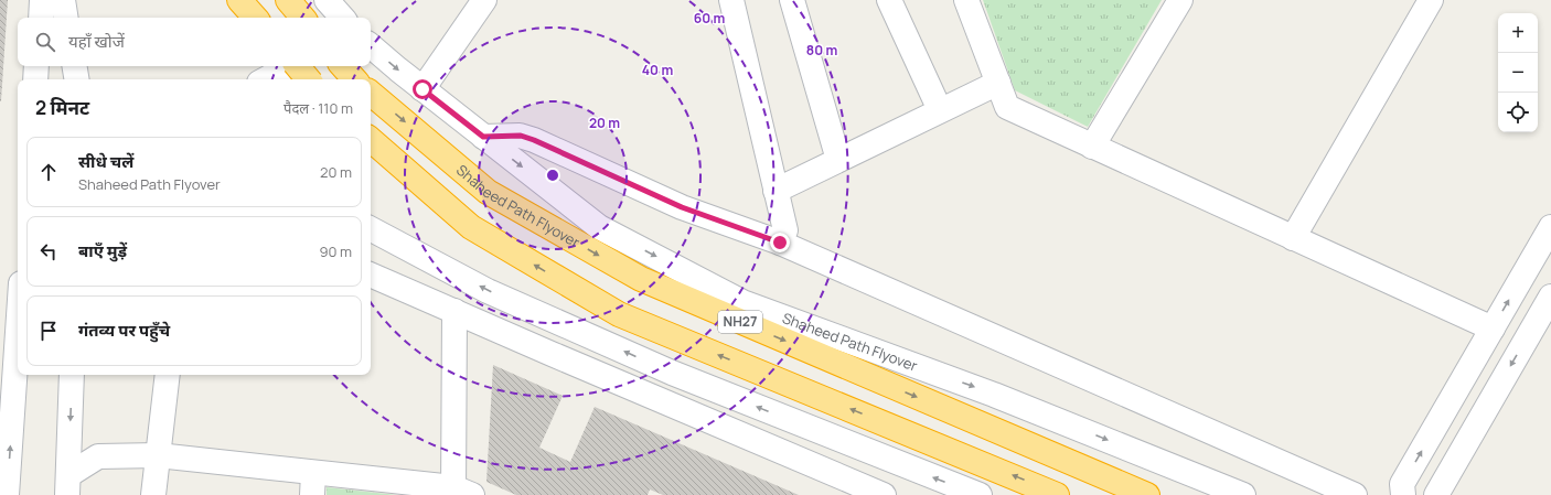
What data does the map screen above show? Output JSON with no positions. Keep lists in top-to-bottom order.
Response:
{
  "streets": {
    "highway": ["Shaheed Path Flyover", "NH27"]
  },
  "page": {
    "map_buttons": ["+", "−"],
    "search": "यहाँ खोजें",
    "heading": ["2 मिनट", "पैदल · 110 m"],
    "list": [
      ["सीधे चलें", "Shaheed Path Flyover", "20 m"],
      ["बाएँ मुड़ें", "90 m"],
      "गंतव्य पर पहुँचे"
    ]
  },
  "rings": [
    "60 m",
    "80 m",
    "40 m",
    "20 m"
  ]
}
